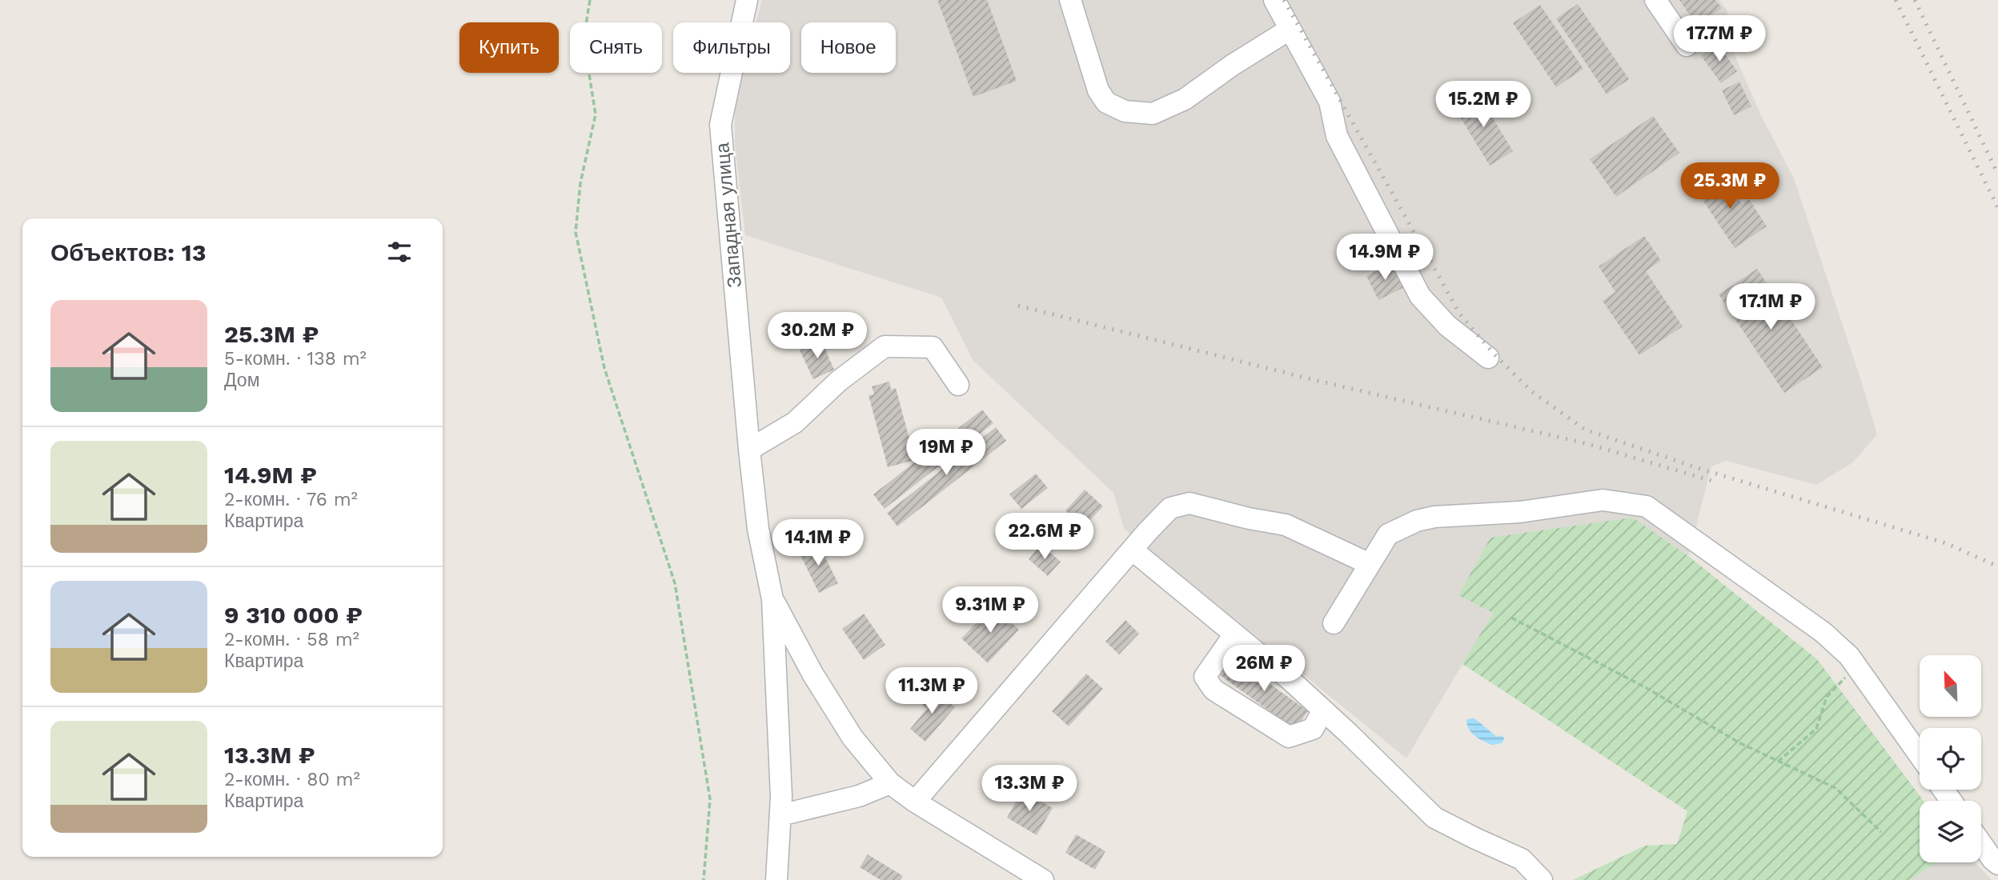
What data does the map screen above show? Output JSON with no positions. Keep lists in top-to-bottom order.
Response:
{
  "streets": {
    "street": ["Западная улица"]
  },
  "north": "top left",
  "page": {
    "price": [
      "17.7M ₽",
      "15.2M ₽",
      "25.3M ₽",
      "14.9M ₽",
      "17.1M ₽",
      "30.2M ₽",
      "19M ₽",
      "22.6M ₽",
      "14.1M ₽",
      "9.31M ₽",
      "26M ₽",
      "11.3M ₽",
      "13.3M ₽"
    ],
    "chip": [
      "Купить",
      "Снять",
      "Фильтры",
      "Новое"
    ],
    "heading": "Объектов: 13",
    "list": [
      {
        "name": "25.3M ₽",
        "note": "5-комн. · 138 m² · Дом"
      },
      {
        "name": "14.9M ₽",
        "note": "2-комн. · 76 m² · Квартира"
      },
      {
        "name": "9 310 000 ₽",
        "note": "2-комн. · 58 m² · Квартира"
      },
      {
        "name": "13.3M ₽",
        "note": "2-комн. · 80 m² · Квартира"
      }
    ]
  }
}
